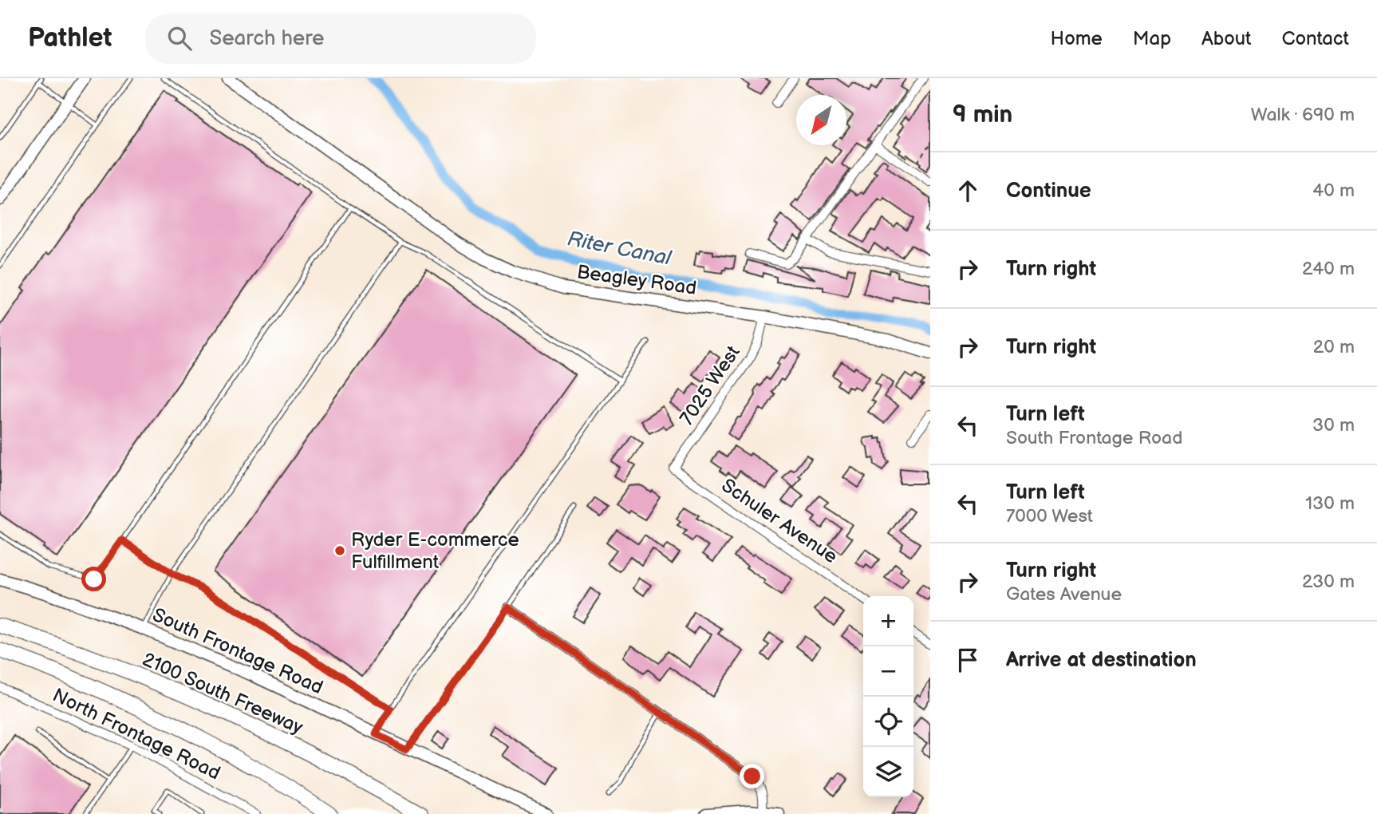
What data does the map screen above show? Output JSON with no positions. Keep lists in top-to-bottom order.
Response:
{
  "streets": {
    "highway": ["2100 South Freeway"],
    "street": [
      "Beagley Road",
      "7025 West",
      "Schuler Avenue",
      "South Frontage Road",
      "North Frontage Road"
    ]
  },
  "crossings": [
    ["Beagley Road", "7025 West"],
    ["7025 West", "Schuler Avenue"]
  ],
  "water": ["Riter Canal"],
  "places": ["Ryder E-commerce Fulfillment"],
  "north": "bottom left",
  "page": {
    "header": "Pathlet",
    "search": "Search here",
    "nav": [
      "Home",
      "Map",
      "About",
      "Contact"
    ],
    "heading": ["9 min", "Walk · 690 m"],
    "list": [
      ["Continue", "40 m"],
      ["Turn right", "240 m"],
      ["Turn right", "20 m"],
      ["Turn left", "South Frontage Road", "30 m"],
      ["Turn left", "7000 West", "130 m"],
      ["Turn right", "Gates Avenue", "230 m"],
      "Arrive at destination"
    ],
    "map_buttons": ["+", "−"]
  }
}
